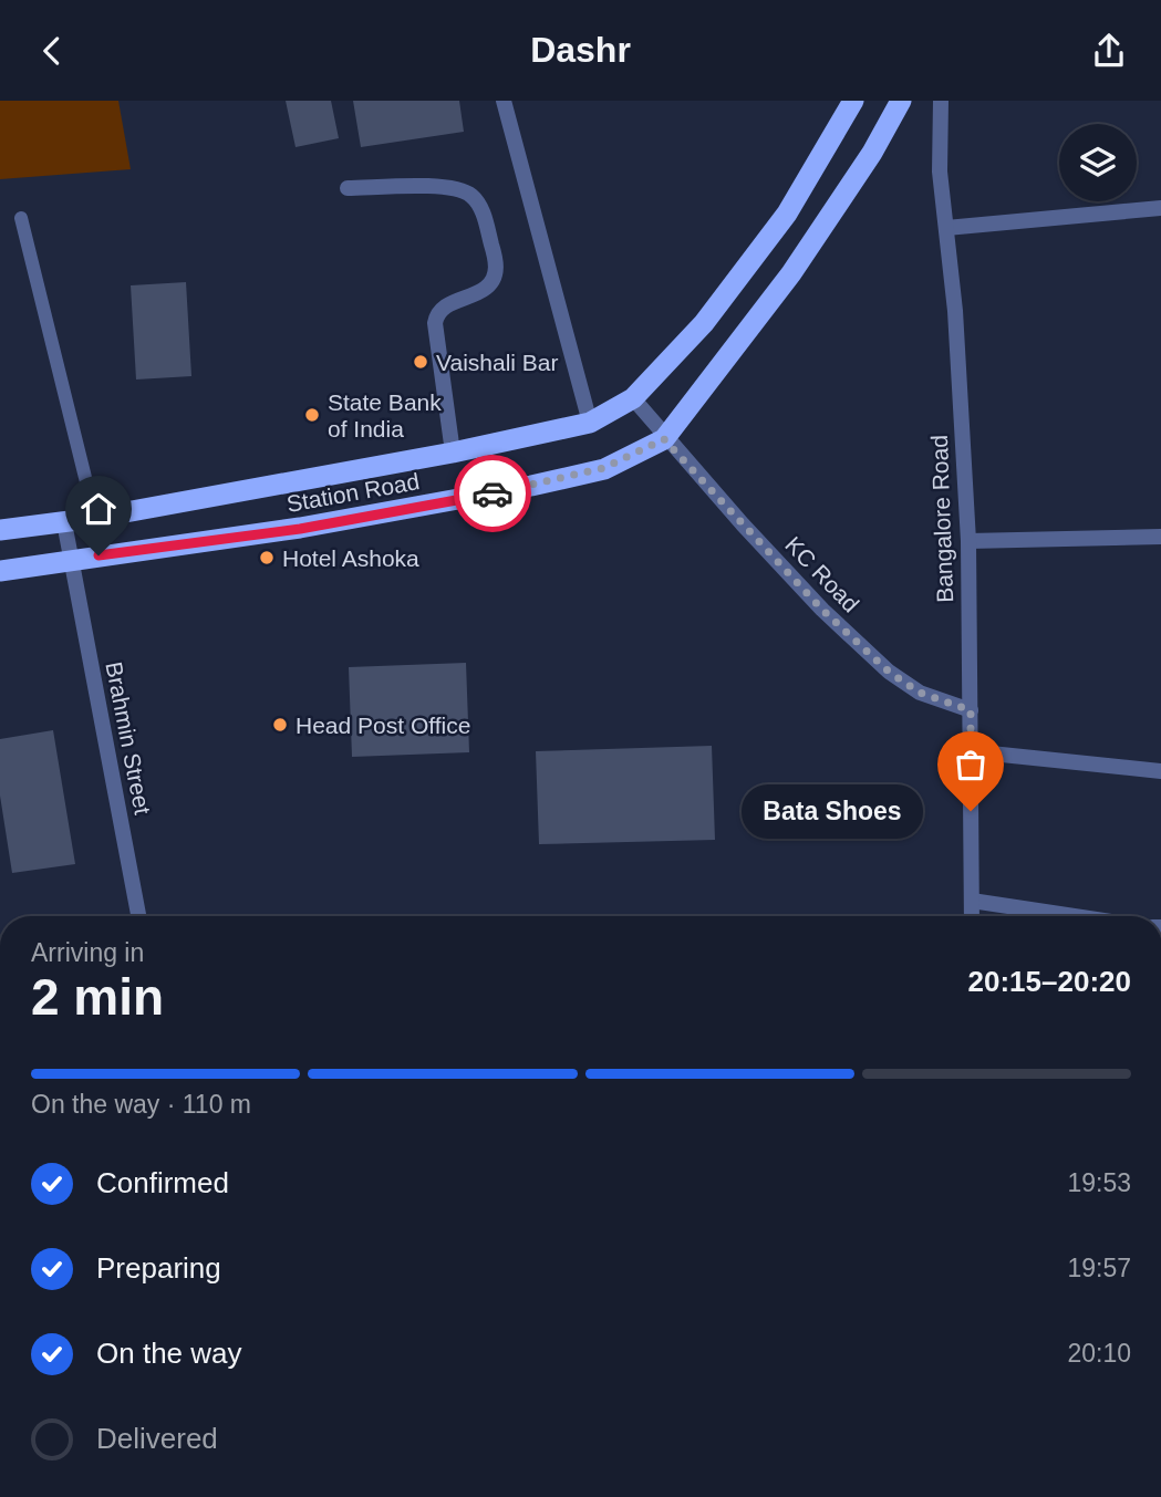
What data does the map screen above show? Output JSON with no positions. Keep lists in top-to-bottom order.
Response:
{
  "streets": {
    "highway": ["Station Road"],
    "street": ["Bangalore Road", "KC Road", "Brahmin Street"]
  },
  "crossings": [
    ["Station Road", "KC Road"],
    ["Station Road", "Brahmin Street"],
    ["Bangalore Road", "KC Road"]
  ],
  "places": [
    "Vaishali Bar",
    "State Bank of India",
    "Hotel Ashoka",
    "Head Post Office",
    "Bata Shoes"
  ],
  "page": {
    "header": "Dashr",
    "bubble": "Bata Shoes",
    "heading": ["2 min", "Arriving in", "20:15–20:20"],
    "bar": "On the way · 110 m",
    "list": [
      ["Confirmed", "19:53"],
      ["Preparing", "19:57"],
      ["On the way", "20:10"],
      "Delivered"
    ]
  }
}
